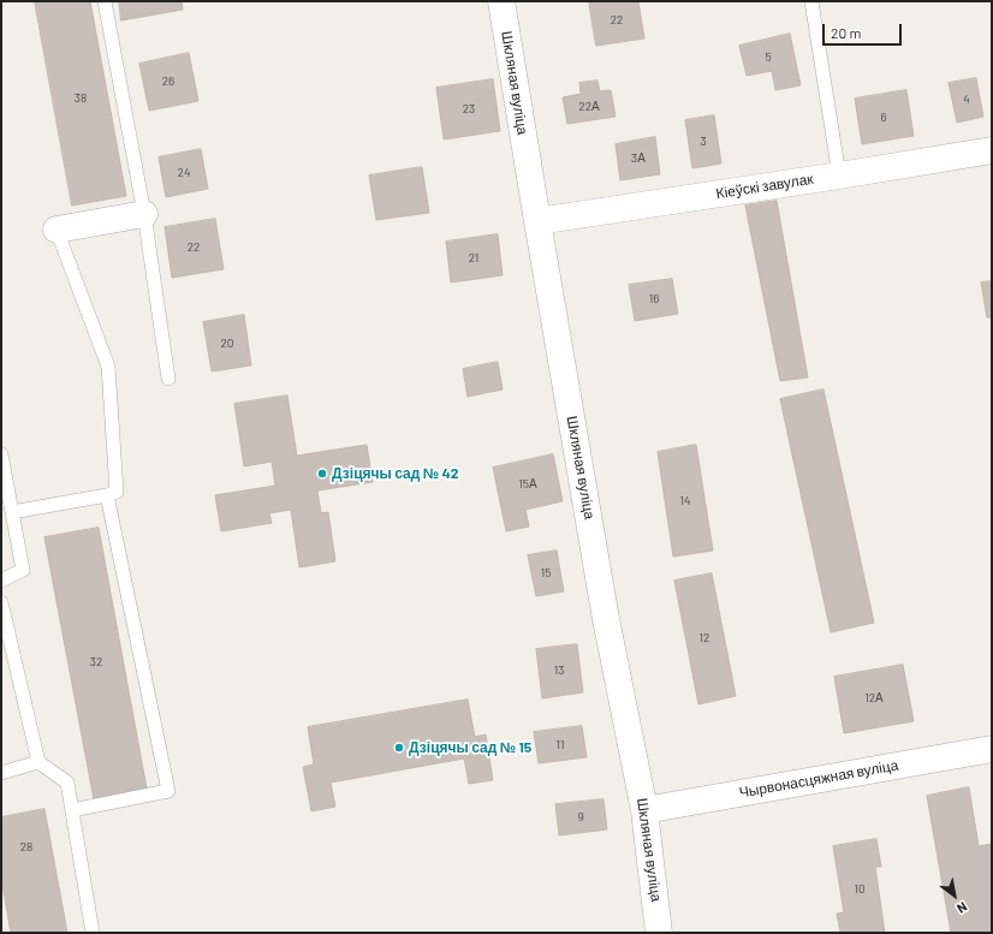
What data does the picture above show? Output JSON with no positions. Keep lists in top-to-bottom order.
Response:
{
  "streets": {
    "street": ["Шкляная вуліца", "Кіеўскі завулак", "Чырвонасцяжная вуліца"]
  },
  "crossings": [
    ["Шкляная вуліца", "Кіеўскі завулак"],
    ["Шкляная вуліца", "Чырвонасцяжная вуліца"]
  ],
  "places": ["Дзіцячы сад № 42", "Дзіцячы сад № 15"],
  "house_numbers": [
    "22",
    "5",
    "26",
    "38",
    "4",
    "22А",
    "23",
    "6",
    "3",
    "3А",
    "24",
    "22",
    "21",
    "16",
    "20",
    "15А",
    "14",
    "15",
    "12",
    "32",
    "13",
    "12А",
    "11",
    "9",
    "28",
    "10"
  ],
  "scale_bar": "20 m",
  "north": "bottom right"
}
